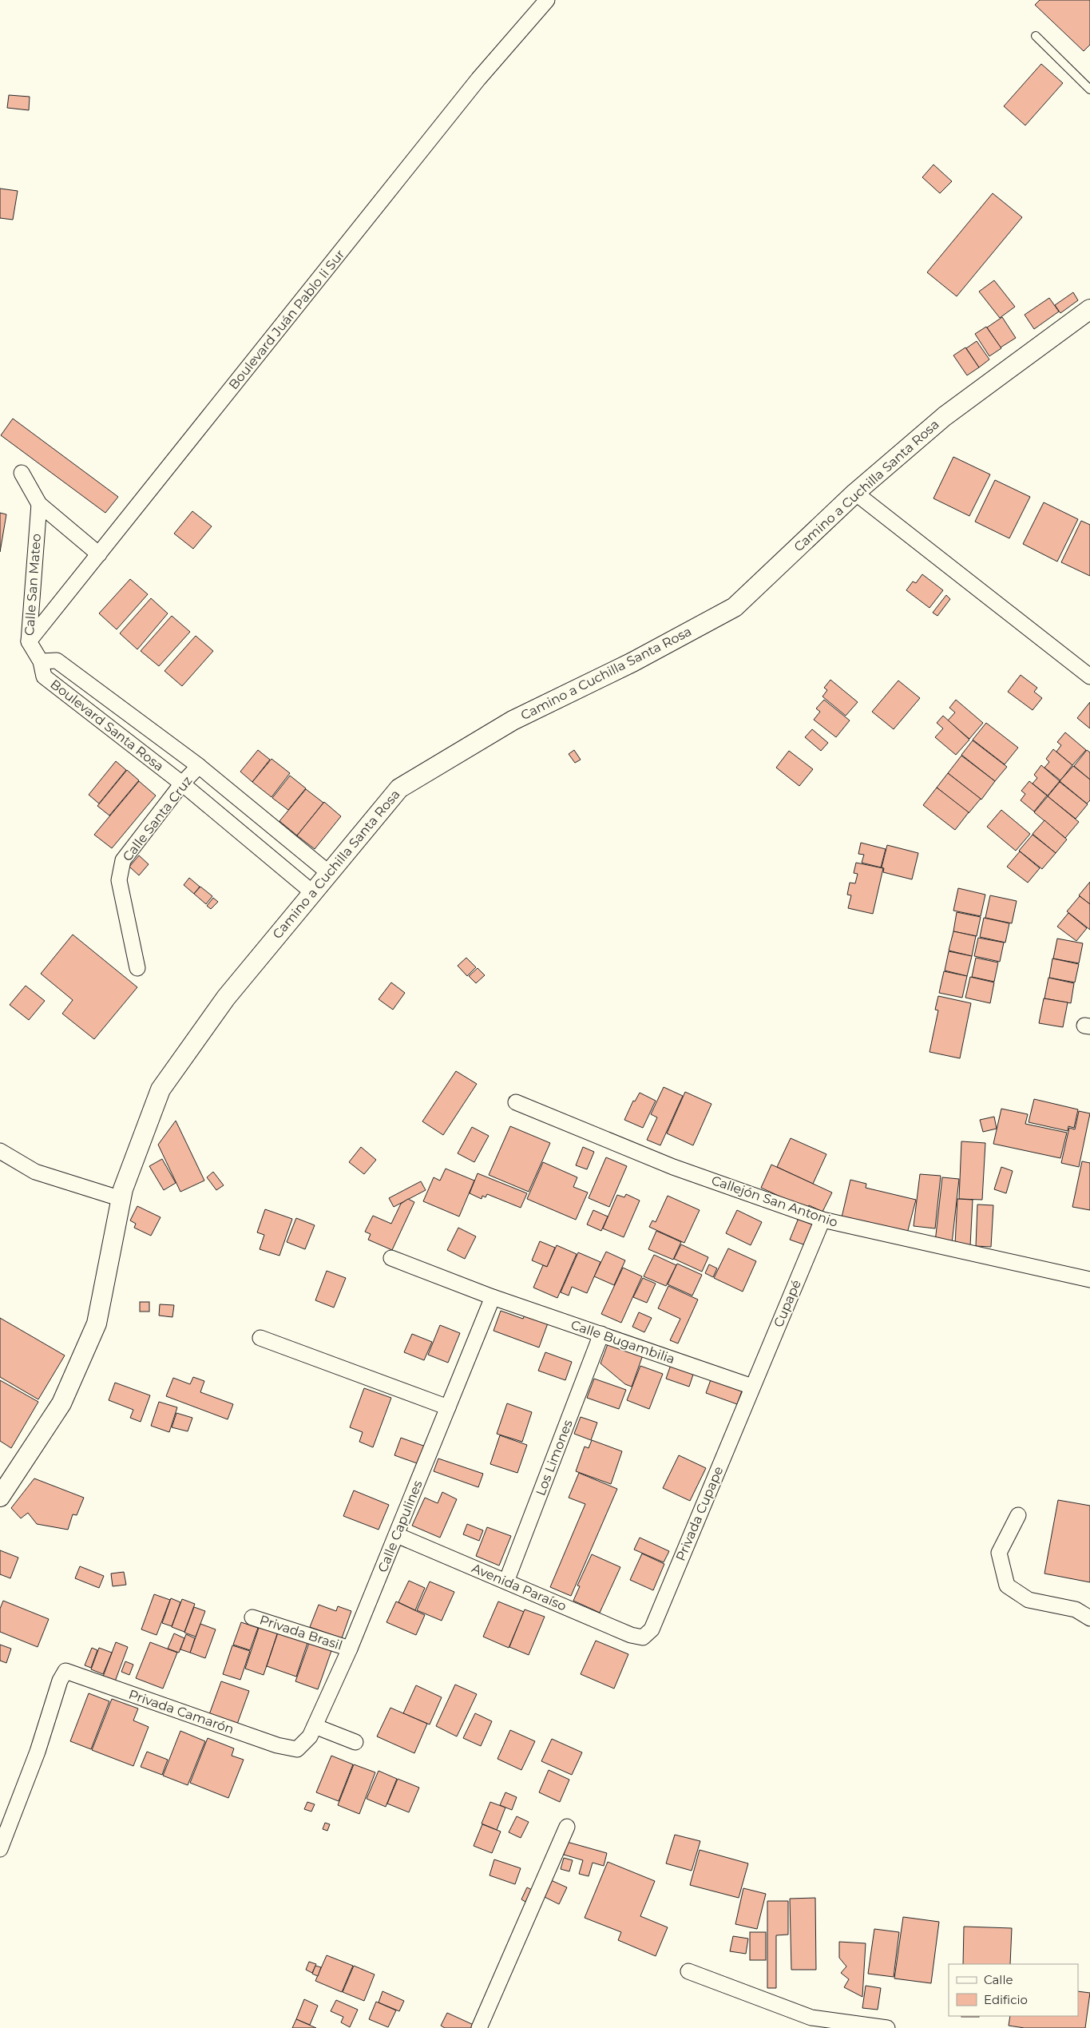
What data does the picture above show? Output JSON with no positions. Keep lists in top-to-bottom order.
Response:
{
  "streets": {
    "street": [
      "Boulevard Juán Pablo Ii Sur",
      "Camino a Cuchilla Santa Rosa",
      "Calle San Mateo",
      "Boulevard Santa Rosa",
      "Calle Santa Cruz",
      "Callejón San Antonio",
      "Cupapé",
      "Calle Bugambilia",
      "Los Limones",
      "Privada Cupape",
      "Calle Capulines",
      "Avenida Paraíso",
      "Privada Brasil",
      "Privada Camarón"
    ]
  },
  "crossings": [
    ["Boulevard Juán Pablo Ii Sur", "Calle San Mateo"],
    ["Camino a Cuchilla Santa Rosa", "Boulevard Santa Rosa"],
    ["Calle San Mateo", "Boulevard Santa Rosa"],
    ["Boulevard Santa Rosa", "Calle Santa Cruz"],
    ["Callejón San Antonio", "Cupapé"],
    ["Cupapé", "Calle Bugambilia"],
    ["Cupapé", "Privada Cupape"],
    ["Calle Bugambilia", "Los Limones"],
    ["Calle Bugambilia", "Privada Cupape"],
    ["Calle Bugambilia", "Calle Capulines"],
    ["Los Limones", "Avenida Paraíso"],
    ["Privada Cupape", "Avenida Paraíso"],
    ["Calle Capulines", "Avenida Paraíso"],
    ["Calle Capulines", "Privada Brasil"],
    ["Calle Capulines", "Privada Camarón"]
  ],
  "legend": ["Calle", "Edificio"]
}
